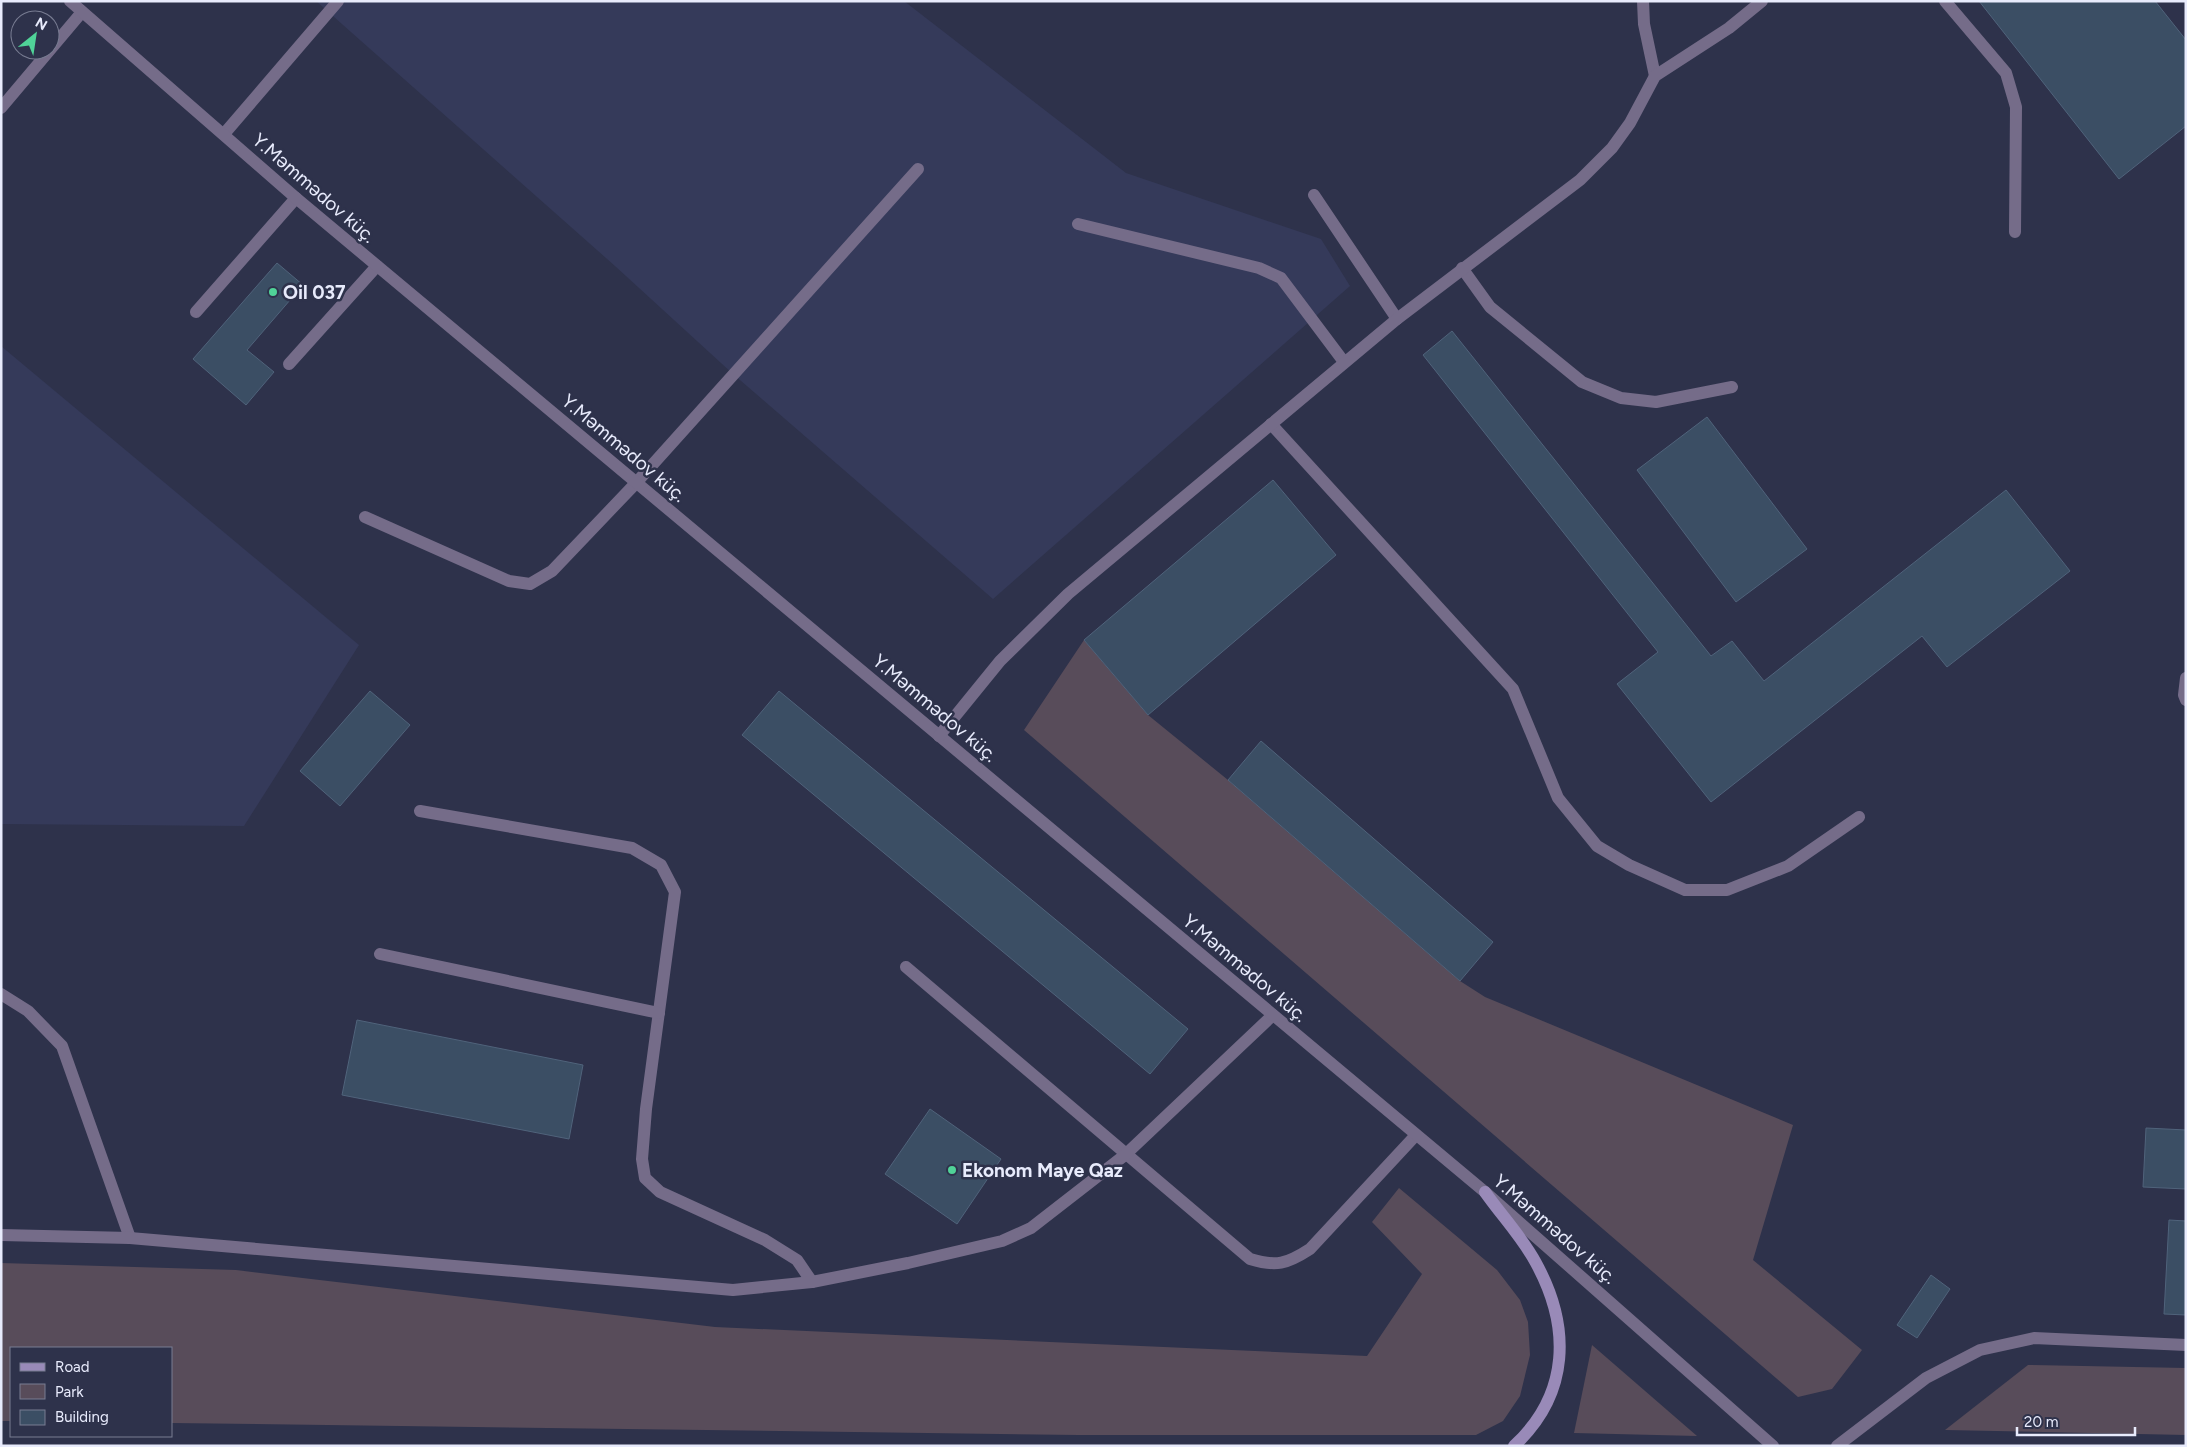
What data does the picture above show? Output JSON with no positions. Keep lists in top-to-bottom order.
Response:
{
  "streets": {
    "street": ["Y.Məmmədov küç."]
  },
  "places": ["Oil 037", "Ekonom Maye Qaz"],
  "legend": ["Road", "Park", "Building"],
  "scale_bar": "20 m",
  "north": "top right"
}
